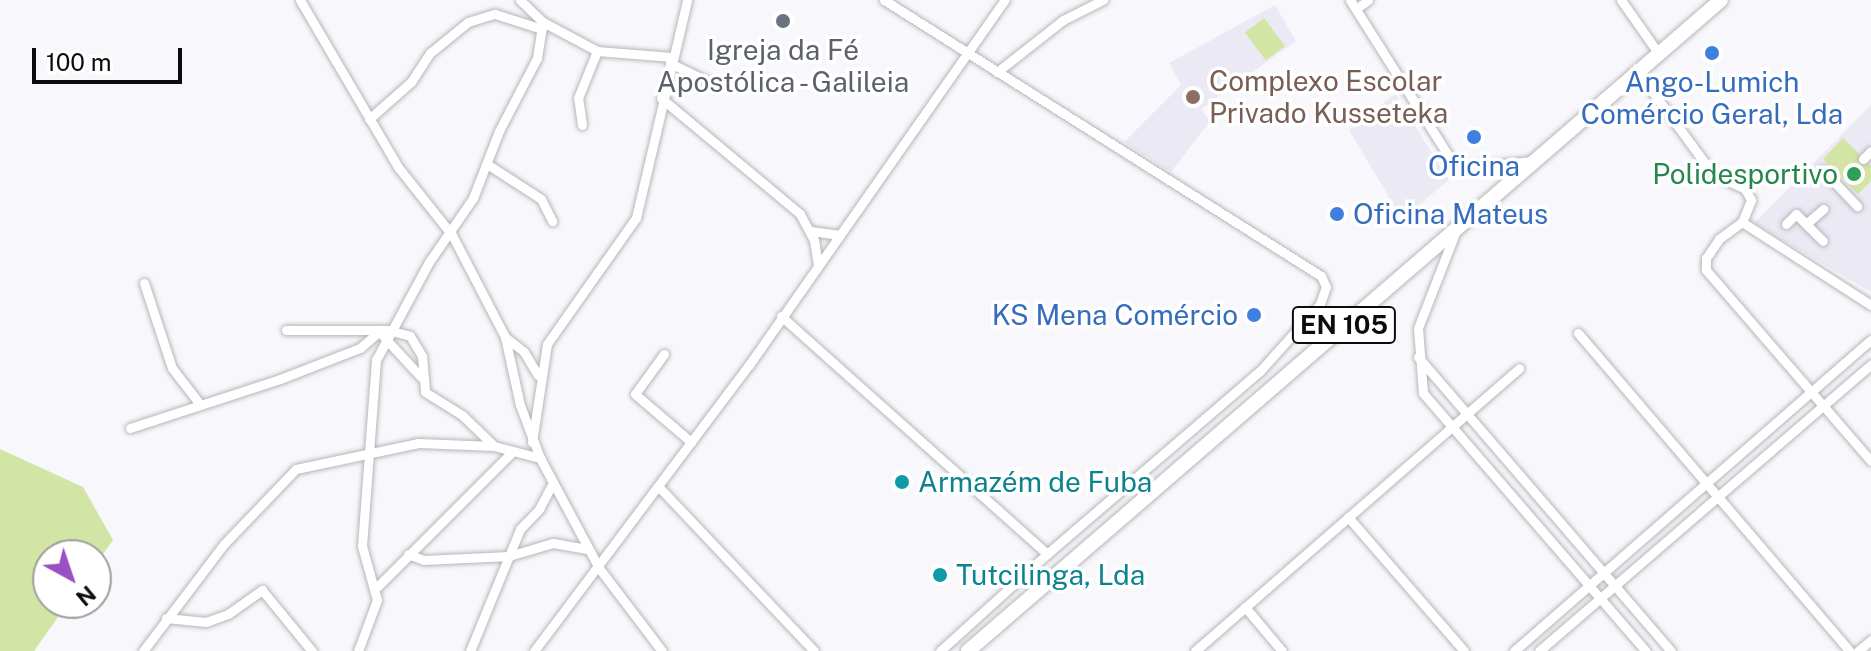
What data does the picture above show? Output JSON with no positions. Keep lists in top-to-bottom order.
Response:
{
  "streets": {
    "main road": ["EN 105"]
  },
  "places": [
    "Igreja da Fé Apostólica - Galileia",
    "Ango-Lumich Comércio Geral, Lda",
    "Complexo Escolar Privado Kusseteka",
    "Oficina",
    "Polidesportivo",
    "Oficina Mateus",
    "KS Mena Comércio",
    "Armazém de Fuba",
    "Tutcilinga, Lda"
  ],
  "scale_bar": "100 m",
  "north": "bottom right"
}
